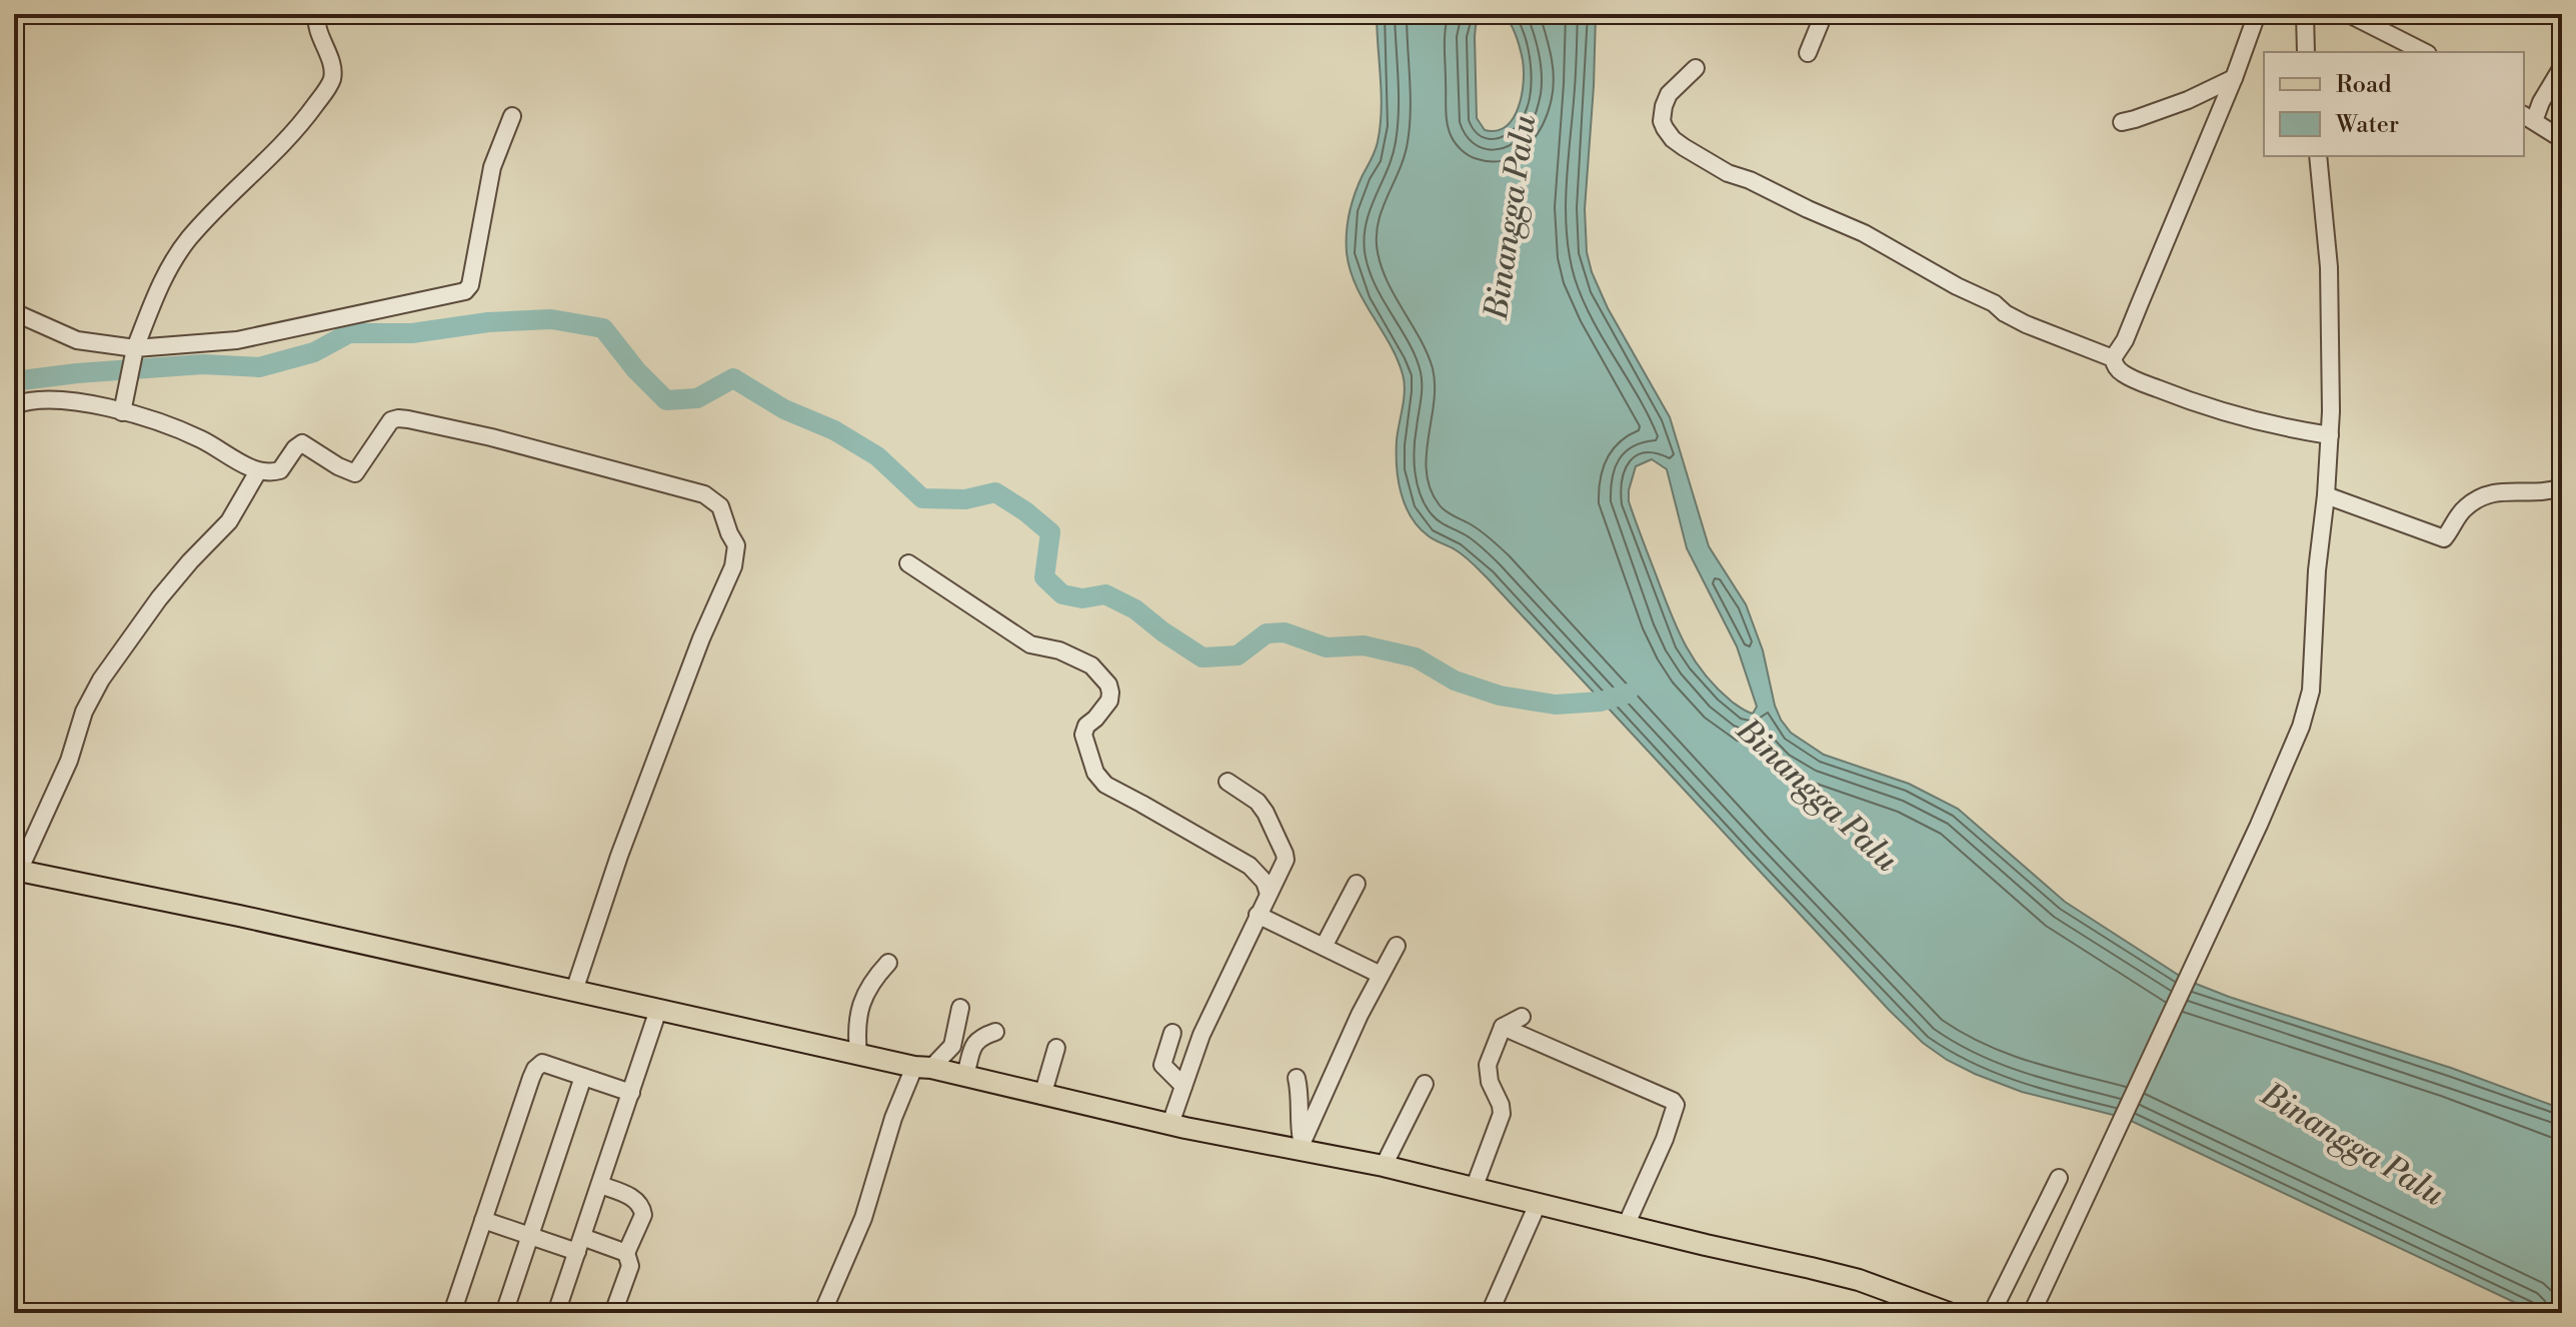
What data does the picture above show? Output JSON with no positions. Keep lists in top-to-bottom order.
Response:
{
  "water": ["Binangga Palu"],
  "legend": ["Road", "Water"]
}
